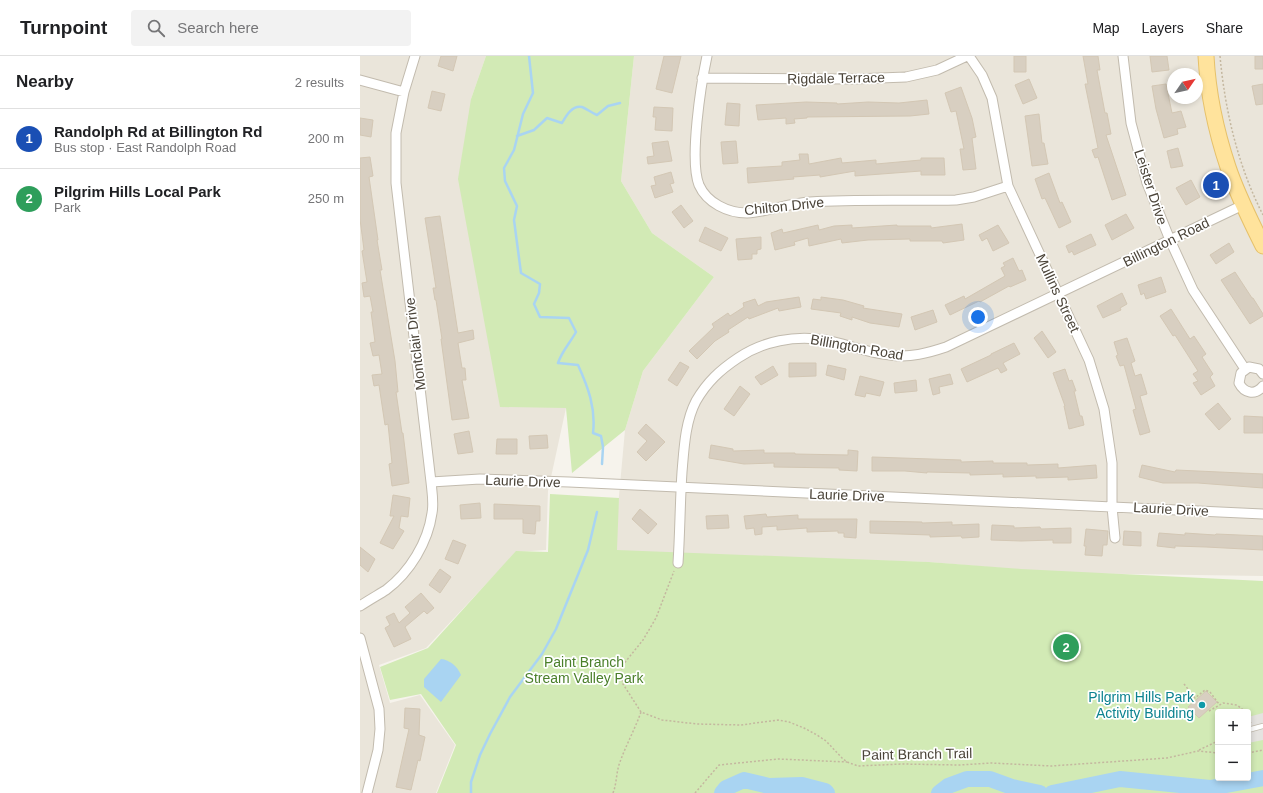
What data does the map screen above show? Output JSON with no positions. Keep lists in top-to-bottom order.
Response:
{
  "streets": {
    "street": [
      "Rigdale Terrace",
      "Leister Drive",
      "Chilton Drive",
      "Billington Road",
      "Mullins Street",
      "Montclair Drive",
      "Laurie Drive"
    ],
    "path": ["Paint Branch Trail"]
  },
  "crossings": [
    ["Rigdale Terrace", "Chilton Drive"],
    ["Rigdale Terrace", "Mullins Street"],
    ["Leister Drive", "Billington Road"],
    ["Chilton Drive", "Mullins Street"],
    ["Billington Road", "Mullins Street"],
    ["Billington Road", "Laurie Drive"],
    ["Mullins Street", "Laurie Drive"],
    ["Montclair Drive", "Laurie Drive"]
  ],
  "parks": ["Paint Branch Stream Valley Park"],
  "places": ["Pilgrim Hills Park Activity Building"],
  "north": "top right",
  "page": {
    "header": "Turnpoint",
    "search": "Search here",
    "nav": ["Map", "Layers", "Share"],
    "heading": ["Nearby", "2 results"],
    "list": [
      {
        "mark": "1",
        "name": "Randolph Rd at Billington Rd",
        "note": "Bus stop · East Randolph Road",
        "value": "200 m"
      },
      {
        "mark": "2",
        "name": "Pilgrim Hills Local Park",
        "note": "Park",
        "value": "250 m"
      }
    ],
    "pins": ["1", "2"],
    "map_buttons": ["+", "−"]
  }
}
